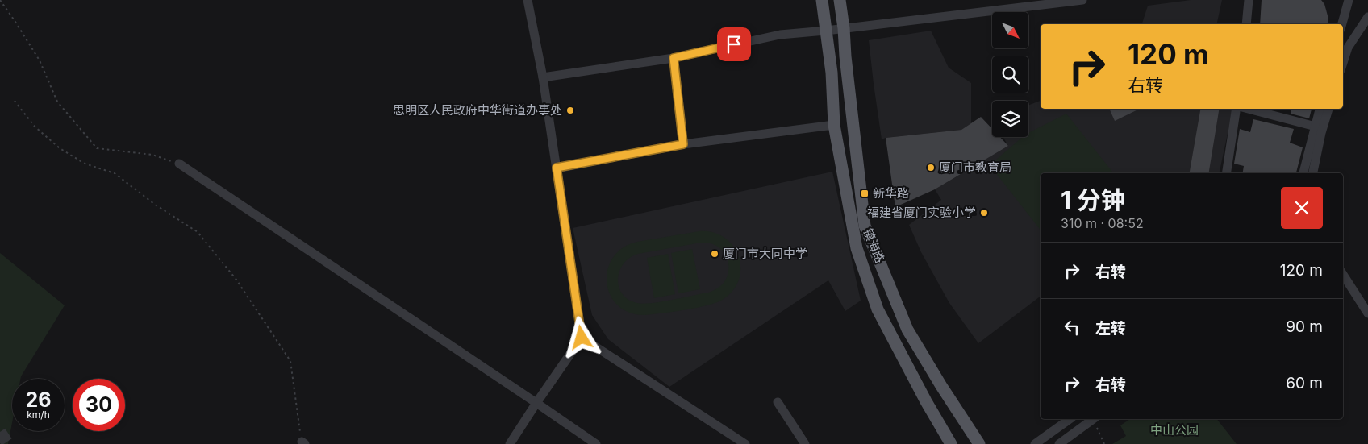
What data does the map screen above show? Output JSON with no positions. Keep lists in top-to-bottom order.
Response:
{
  "streets": {
    "main road": ["镇海路"]
  },
  "parks": ["中山公园"],
  "places": {
    "other": [
      "思明区人民政府中华街道办事处",
      "厦门市教育局",
      "福建省厦门实验小学",
      "厦门市大同中学"
    ],
    "transit": ["新华路"]
  },
  "north": "bottom right",
  "page": {
    "turn": ["120 m", "右转"],
    "heading": ["1 分钟", "310 m · 08:52"],
    "list": [
      {
        "name": "右转",
        "value": "120 m"
      },
      {
        "name": "左转",
        "value": "90 m"
      },
      {
        "name": "右转",
        "value": "60 m"
      }
    ],
    "speed": "26 km/h",
    "limit": "30"
  }
}
